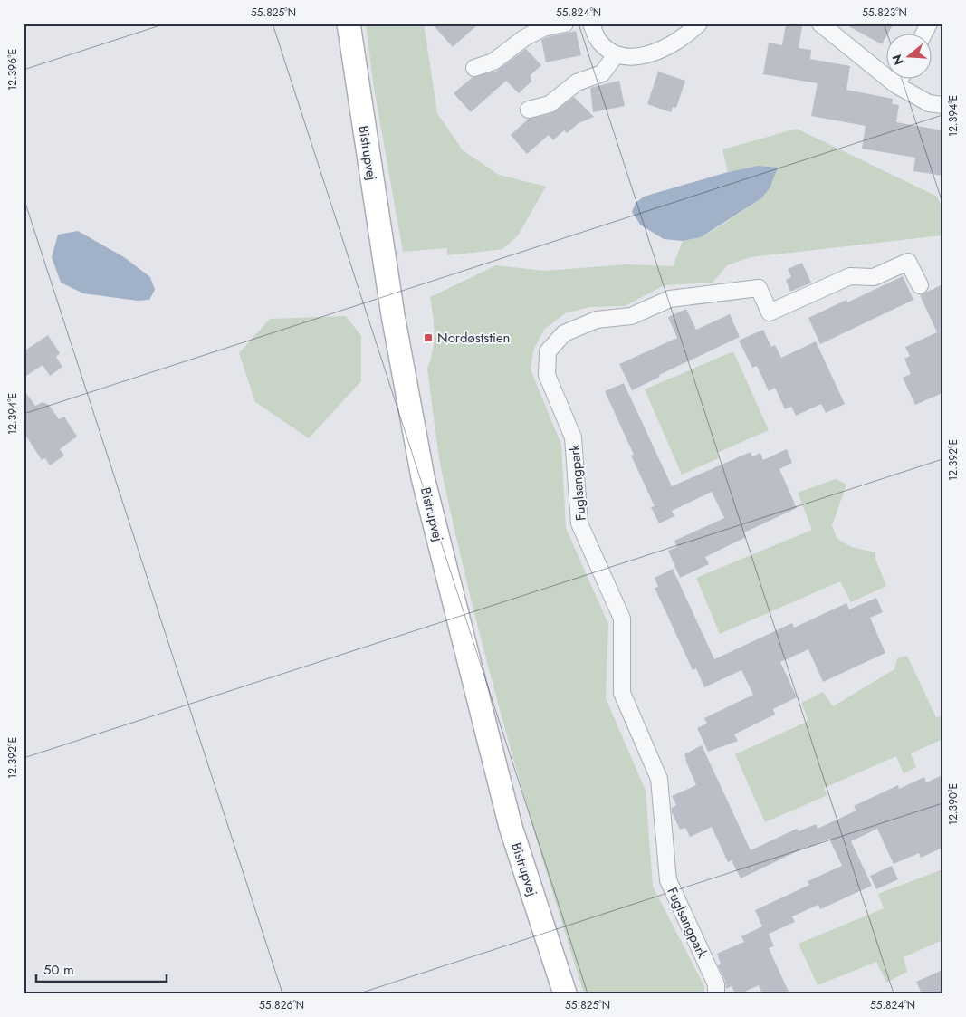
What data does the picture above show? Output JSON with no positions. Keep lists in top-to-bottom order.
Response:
{
  "streets": {
    "main road": ["Bistrupvej"],
    "street": ["Fuglsangpark"]
  },
  "places": {
    "transit": ["Nordøststien"]
  },
  "scale_bar": "50 m",
  "north": "left",
  "coordinates": [
    "55.825°N",
    "55.824°N",
    "55.823°N",
    "12.396°E",
    "12.394°E",
    "12.392°E",
    "12.390°E",
    "55.826°N"
  ]
}
